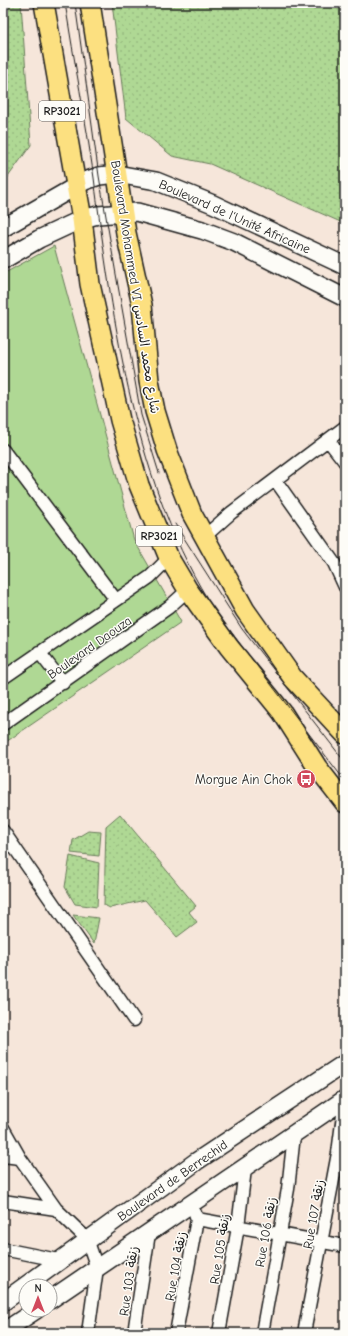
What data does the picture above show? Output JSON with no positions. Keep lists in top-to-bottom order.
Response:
{
  "streets": {
    "main road": ["RP3021", "Boulevard Mohammed VI شارع محمد السادس"],
    "street": [
      "Boulevard de l'Unité Africaine",
      "Boulevard Daouza",
      "Boulevard de Berrechid",
      "Rue 107 زنقة",
      "Rue 106 زنقة",
      "Rue 105 زنقة",
      "Rue 104 زنقة",
      "Rue 103 زنقة"
    ]
  },
  "crossings": [
    ["RP3021", "Boulevard de l'Unité Africaine"],
    ["RP3021", "Boulevard Daouza"],
    ["Boulevard de l'Unité Africaine", "Boulevard Mohammed VI شارع محمد السادس"]
  ],
  "places": {
    "bus stop": ["Morgue Ain Chok"]
  },
  "north": "top"
}
